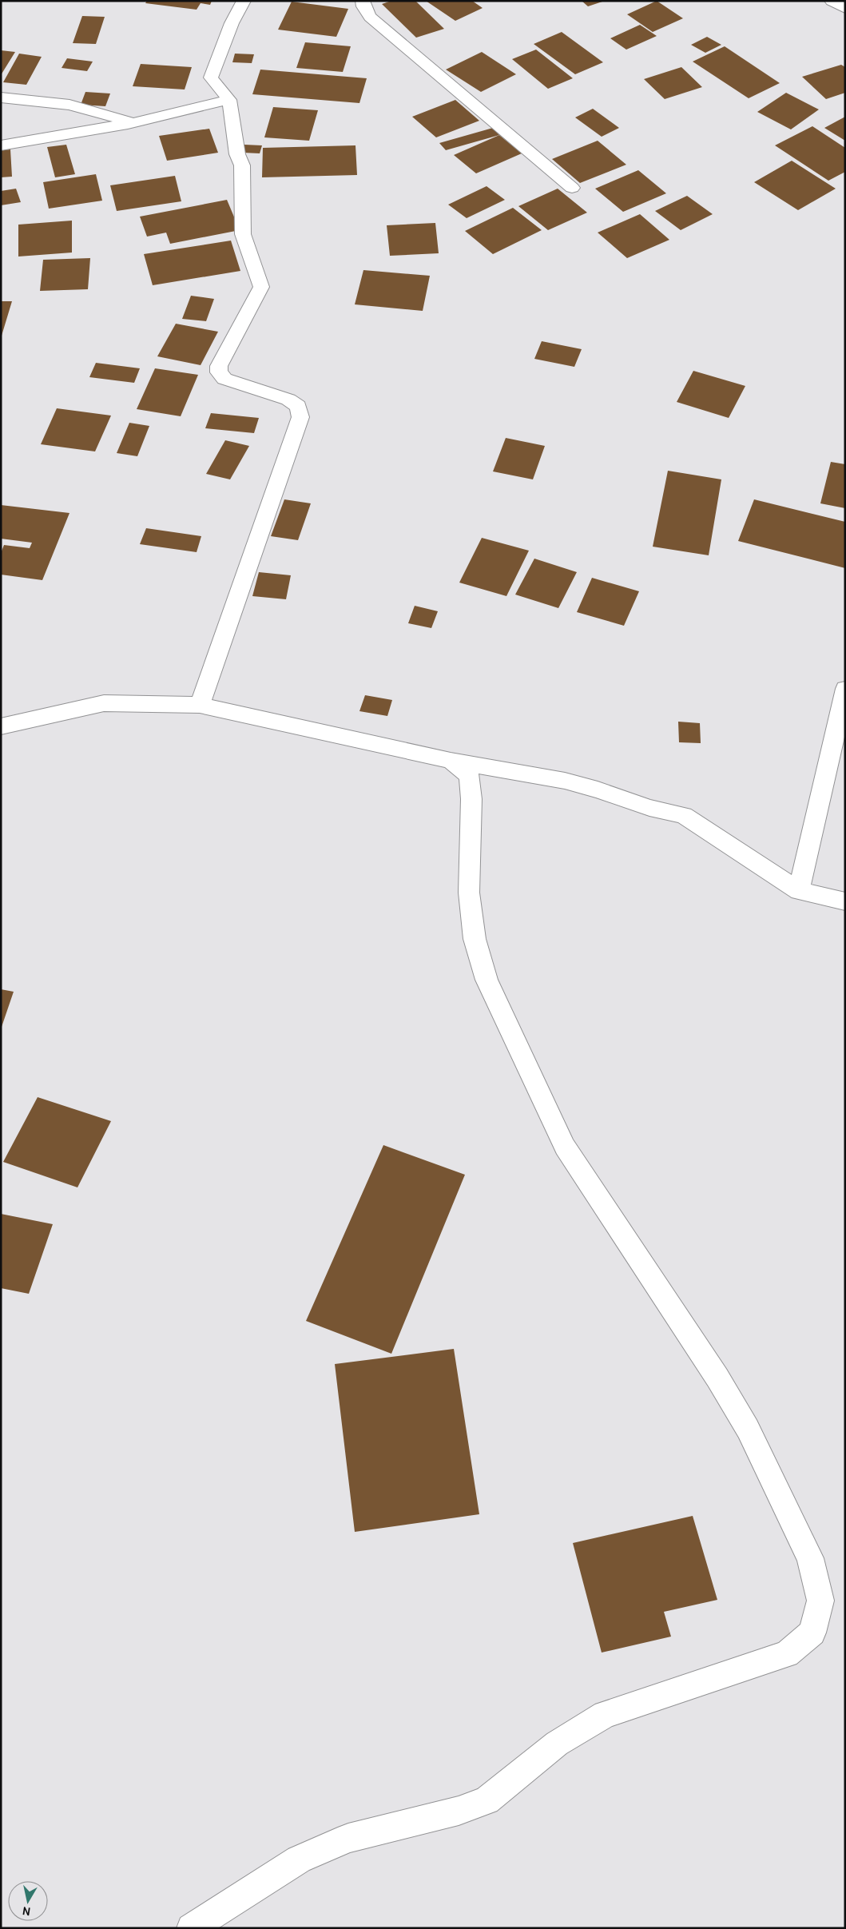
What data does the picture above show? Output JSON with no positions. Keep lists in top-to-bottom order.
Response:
{
  "north": "bottom"
}
